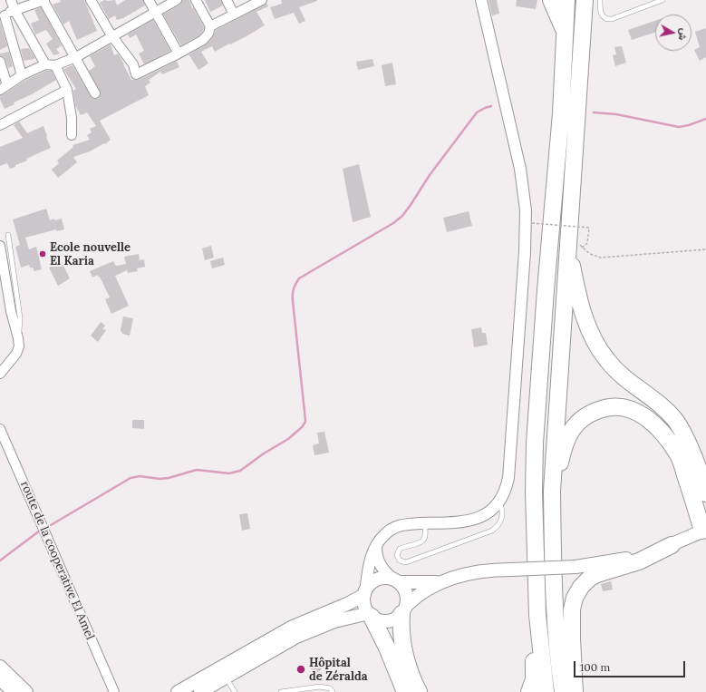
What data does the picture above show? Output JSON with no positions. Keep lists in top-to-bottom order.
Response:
{
  "streets": {
    "street": ["route de la cooperative El Amel"]
  },
  "places": ["Ecole nouvelle El Karia", "Hôpital de Zéralda"],
  "scale_bar": "100 m",
  "north": "right"
}
